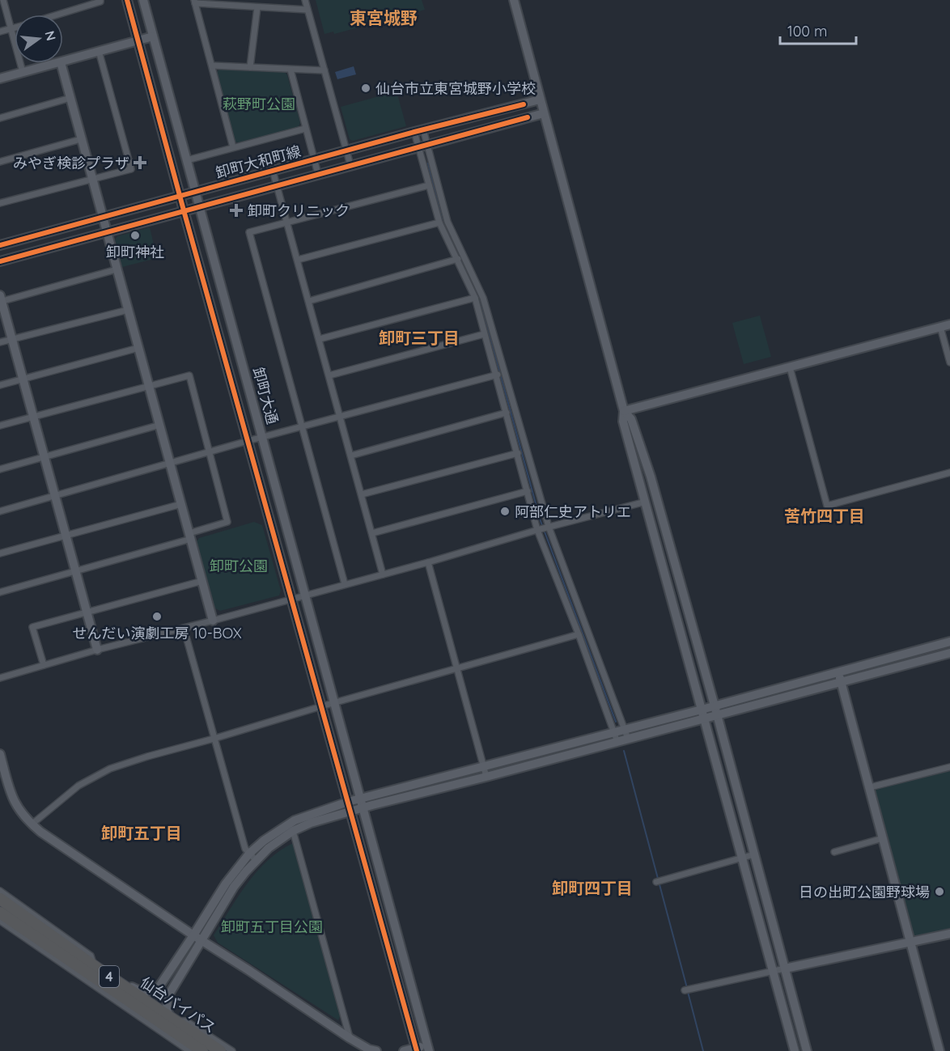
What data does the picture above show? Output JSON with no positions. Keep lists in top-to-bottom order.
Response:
{
  "streets": {
    "highway": ["4", "仙台バイパス"],
    "street": ["卸町大和町線", "卸町大通"]
  },
  "crossings": [
    ["卸町大和町線", "卸町大通"]
  ],
  "districts": [
    "東宮城野",
    "卸町三丁目",
    "苦竹四丁目",
    "卸町五丁目",
    "卸町四丁目"
  ],
  "parks": ["萩野町公園", "卸町公園", "卸町五丁目公園"],
  "places": {
    "other": [
      "仙台市立東宮城野小学校",
      "卸町神社",
      "阿部仁史アトリエ",
      "せんだい演劇工房 10-BOX",
      "日の出町公園野球場"
    ],
    "health": ["みやぎ検診プラザ", "卸町クリニック"]
  },
  "scale_bar": "100 m",
  "north": "right"
}
